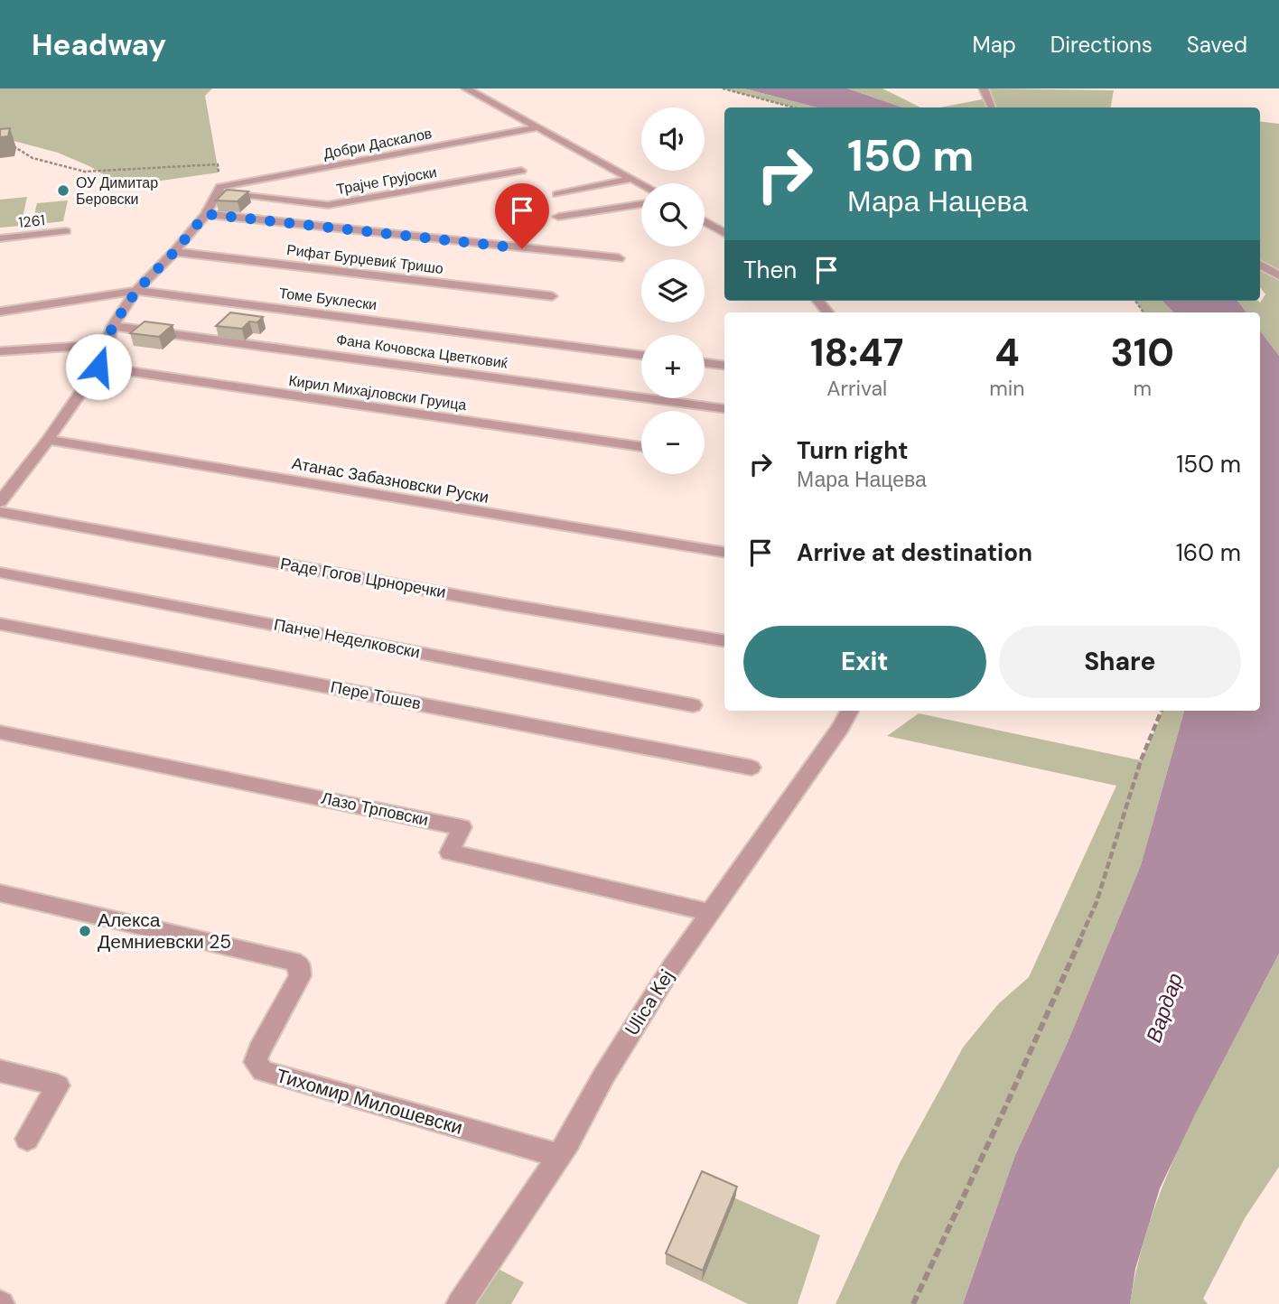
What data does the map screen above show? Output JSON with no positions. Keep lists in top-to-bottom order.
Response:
{
  "streets": {
    "street": [
      "Добри Даскалов",
      "Трајче Грујоски",
      "1261",
      "Рифат Бурџевиќ Тришо",
      "Томе Буклески",
      "Фана Кочовска Цветковиќ",
      "Кирил Михајловски Груица",
      "Атанас Забазновски Руски",
      "Раде Гогов Црноречки",
      "Панче Неделковски",
      "Пере Тошев",
      "Лазо Трповски",
      "Ulica Kej",
      "Тихомир Милошевски"
    ]
  },
  "crossings": [
    ["Добри Даскалов", "Трајче Грујоски"],
    ["Лазо Трповски", "Ulica Kej"],
    ["Ulica Kej", "Тихомир Милошевски"]
  ],
  "water": ["Вардар"],
  "places": ["ОУ Димитар Беровски", "Алекса Демниевски 25"],
  "page": {
    "header": "Headway",
    "nav": ["Map", "Directions", "Saved"],
    "map_buttons": ["+", "−"],
    "turn": ["150 m", "Мара Нацева"],
    "then": "Then",
    "eta": [
      "18:47",
      "Arrival",
      "4",
      "min",
      "310",
      "m"
    ],
    "list": [
      {
        "name": "Turn right",
        "note": "Мара Нацева",
        "value": "150 m"
      },
      {
        "name": "Arrive at destination",
        "value": "160 m"
      }
    ],
    "buttons": ["Exit", "Share"]
  }
}
